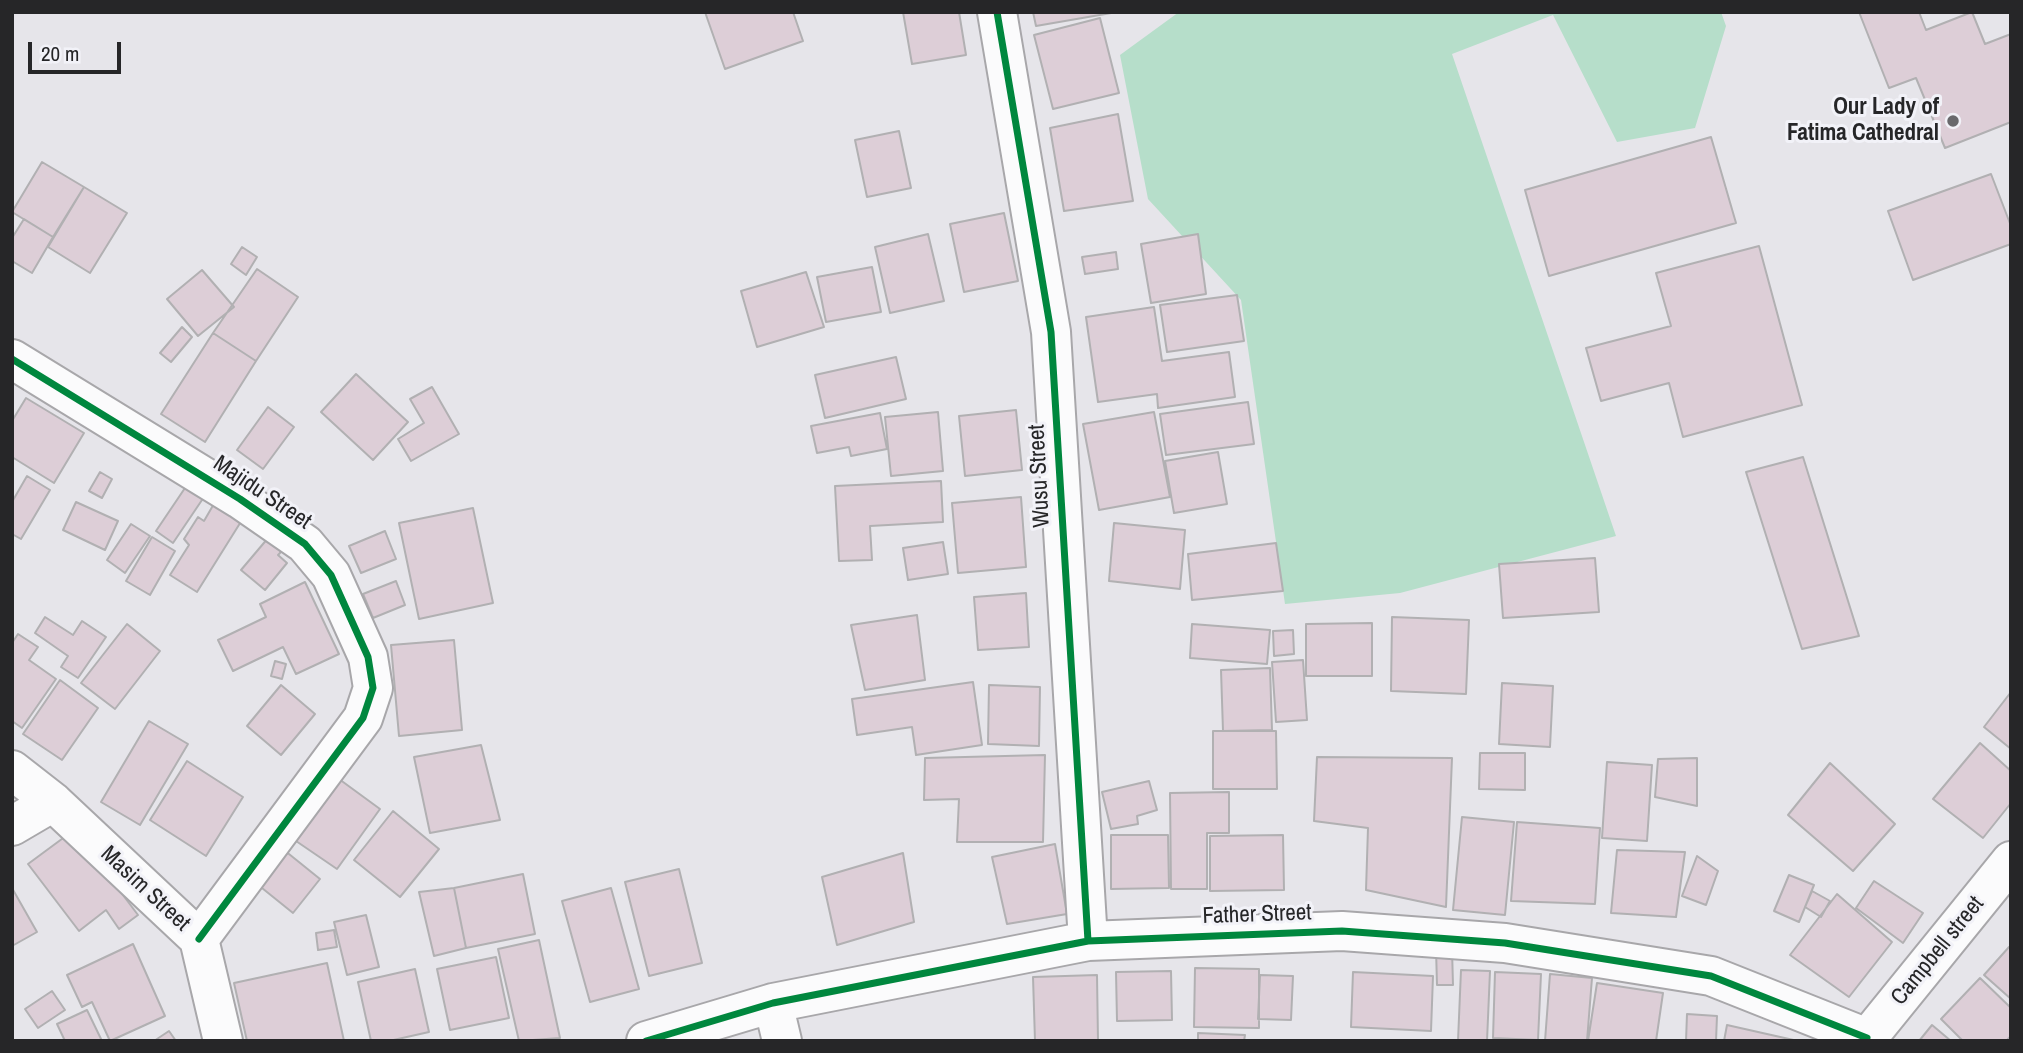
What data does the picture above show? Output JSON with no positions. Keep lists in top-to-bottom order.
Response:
{
  "streets": {
    "street": [
      "Wusu Street",
      "Majidu Street",
      "Masim Street",
      "Father Street",
      "Campbell street"
    ]
  },
  "crossings": [
    ["Wusu Street", "Father Street"],
    ["Majidu Street", "Masim Street"],
    ["Father Street", "Campbell street"]
  ],
  "places": ["Our Lady of Fatima Cathedral"],
  "scale_bar": "20 m"
}
